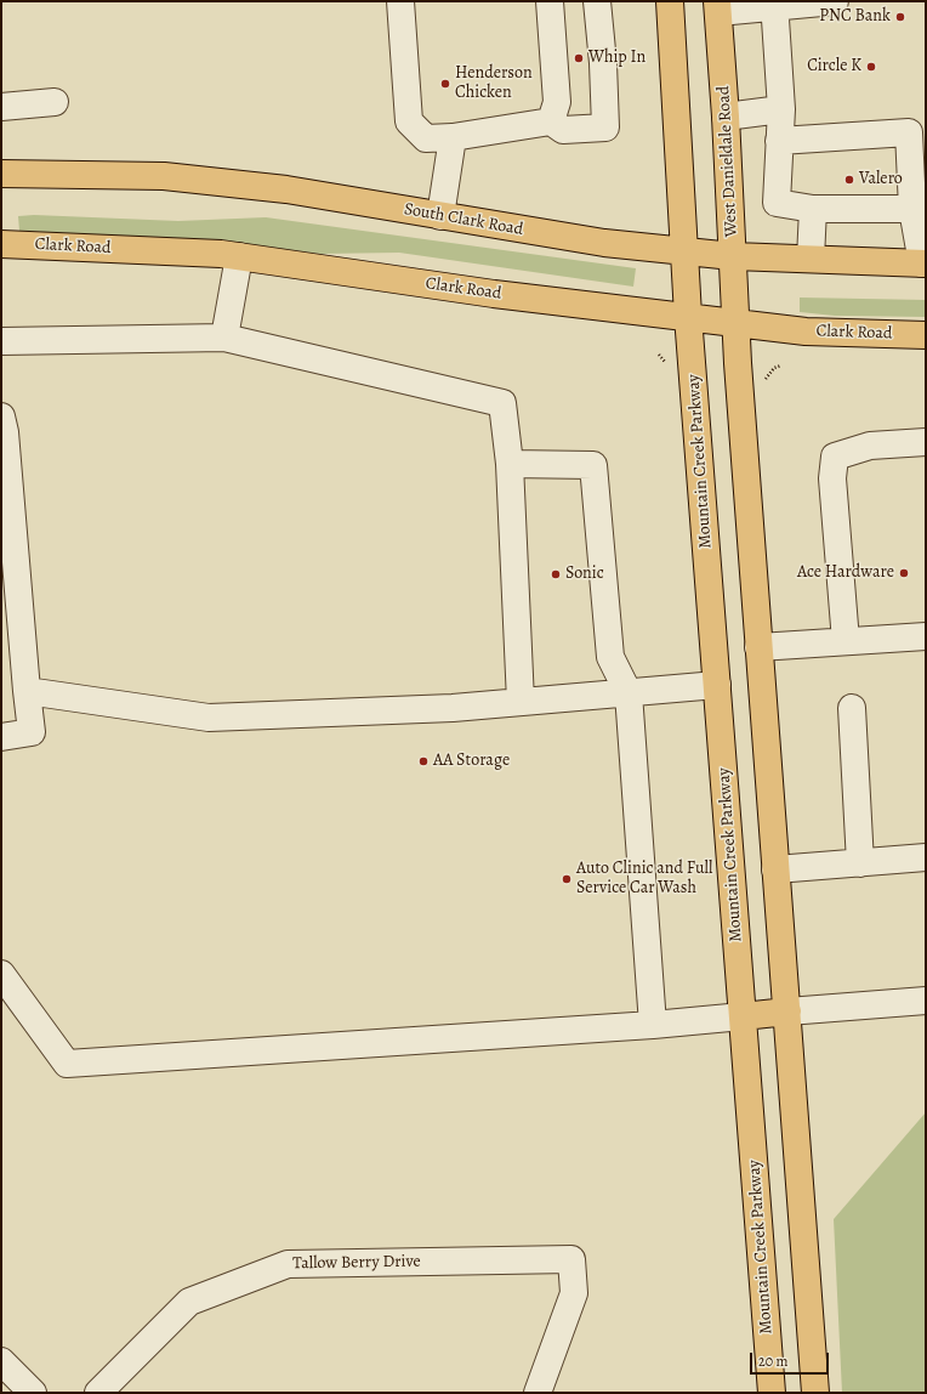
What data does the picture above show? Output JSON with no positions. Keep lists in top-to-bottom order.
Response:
{
  "streets": {
    "main road": [
      "West Danieldale Road",
      "South Clark Road",
      "Clark Road",
      "Mountain Creek Parkway"
    ],
    "street": ["Tallow Berry Drive"]
  },
  "crossings": [
    ["West Danieldale Road", "South Clark Road"],
    ["West Danieldale Road", "Clark Road"],
    ["Clark Road", "Mountain Creek Parkway"]
  ],
  "places": [
    "PNC Bank",
    "Whip In",
    "Circle K",
    "Henderson Chicken",
    "Valero",
    "Ace Hardware",
    "Sonic",
    "AA Storage",
    "Auto Clinic and Full Service Car Wash"
  ],
  "scale_bar": "20 m"
}
